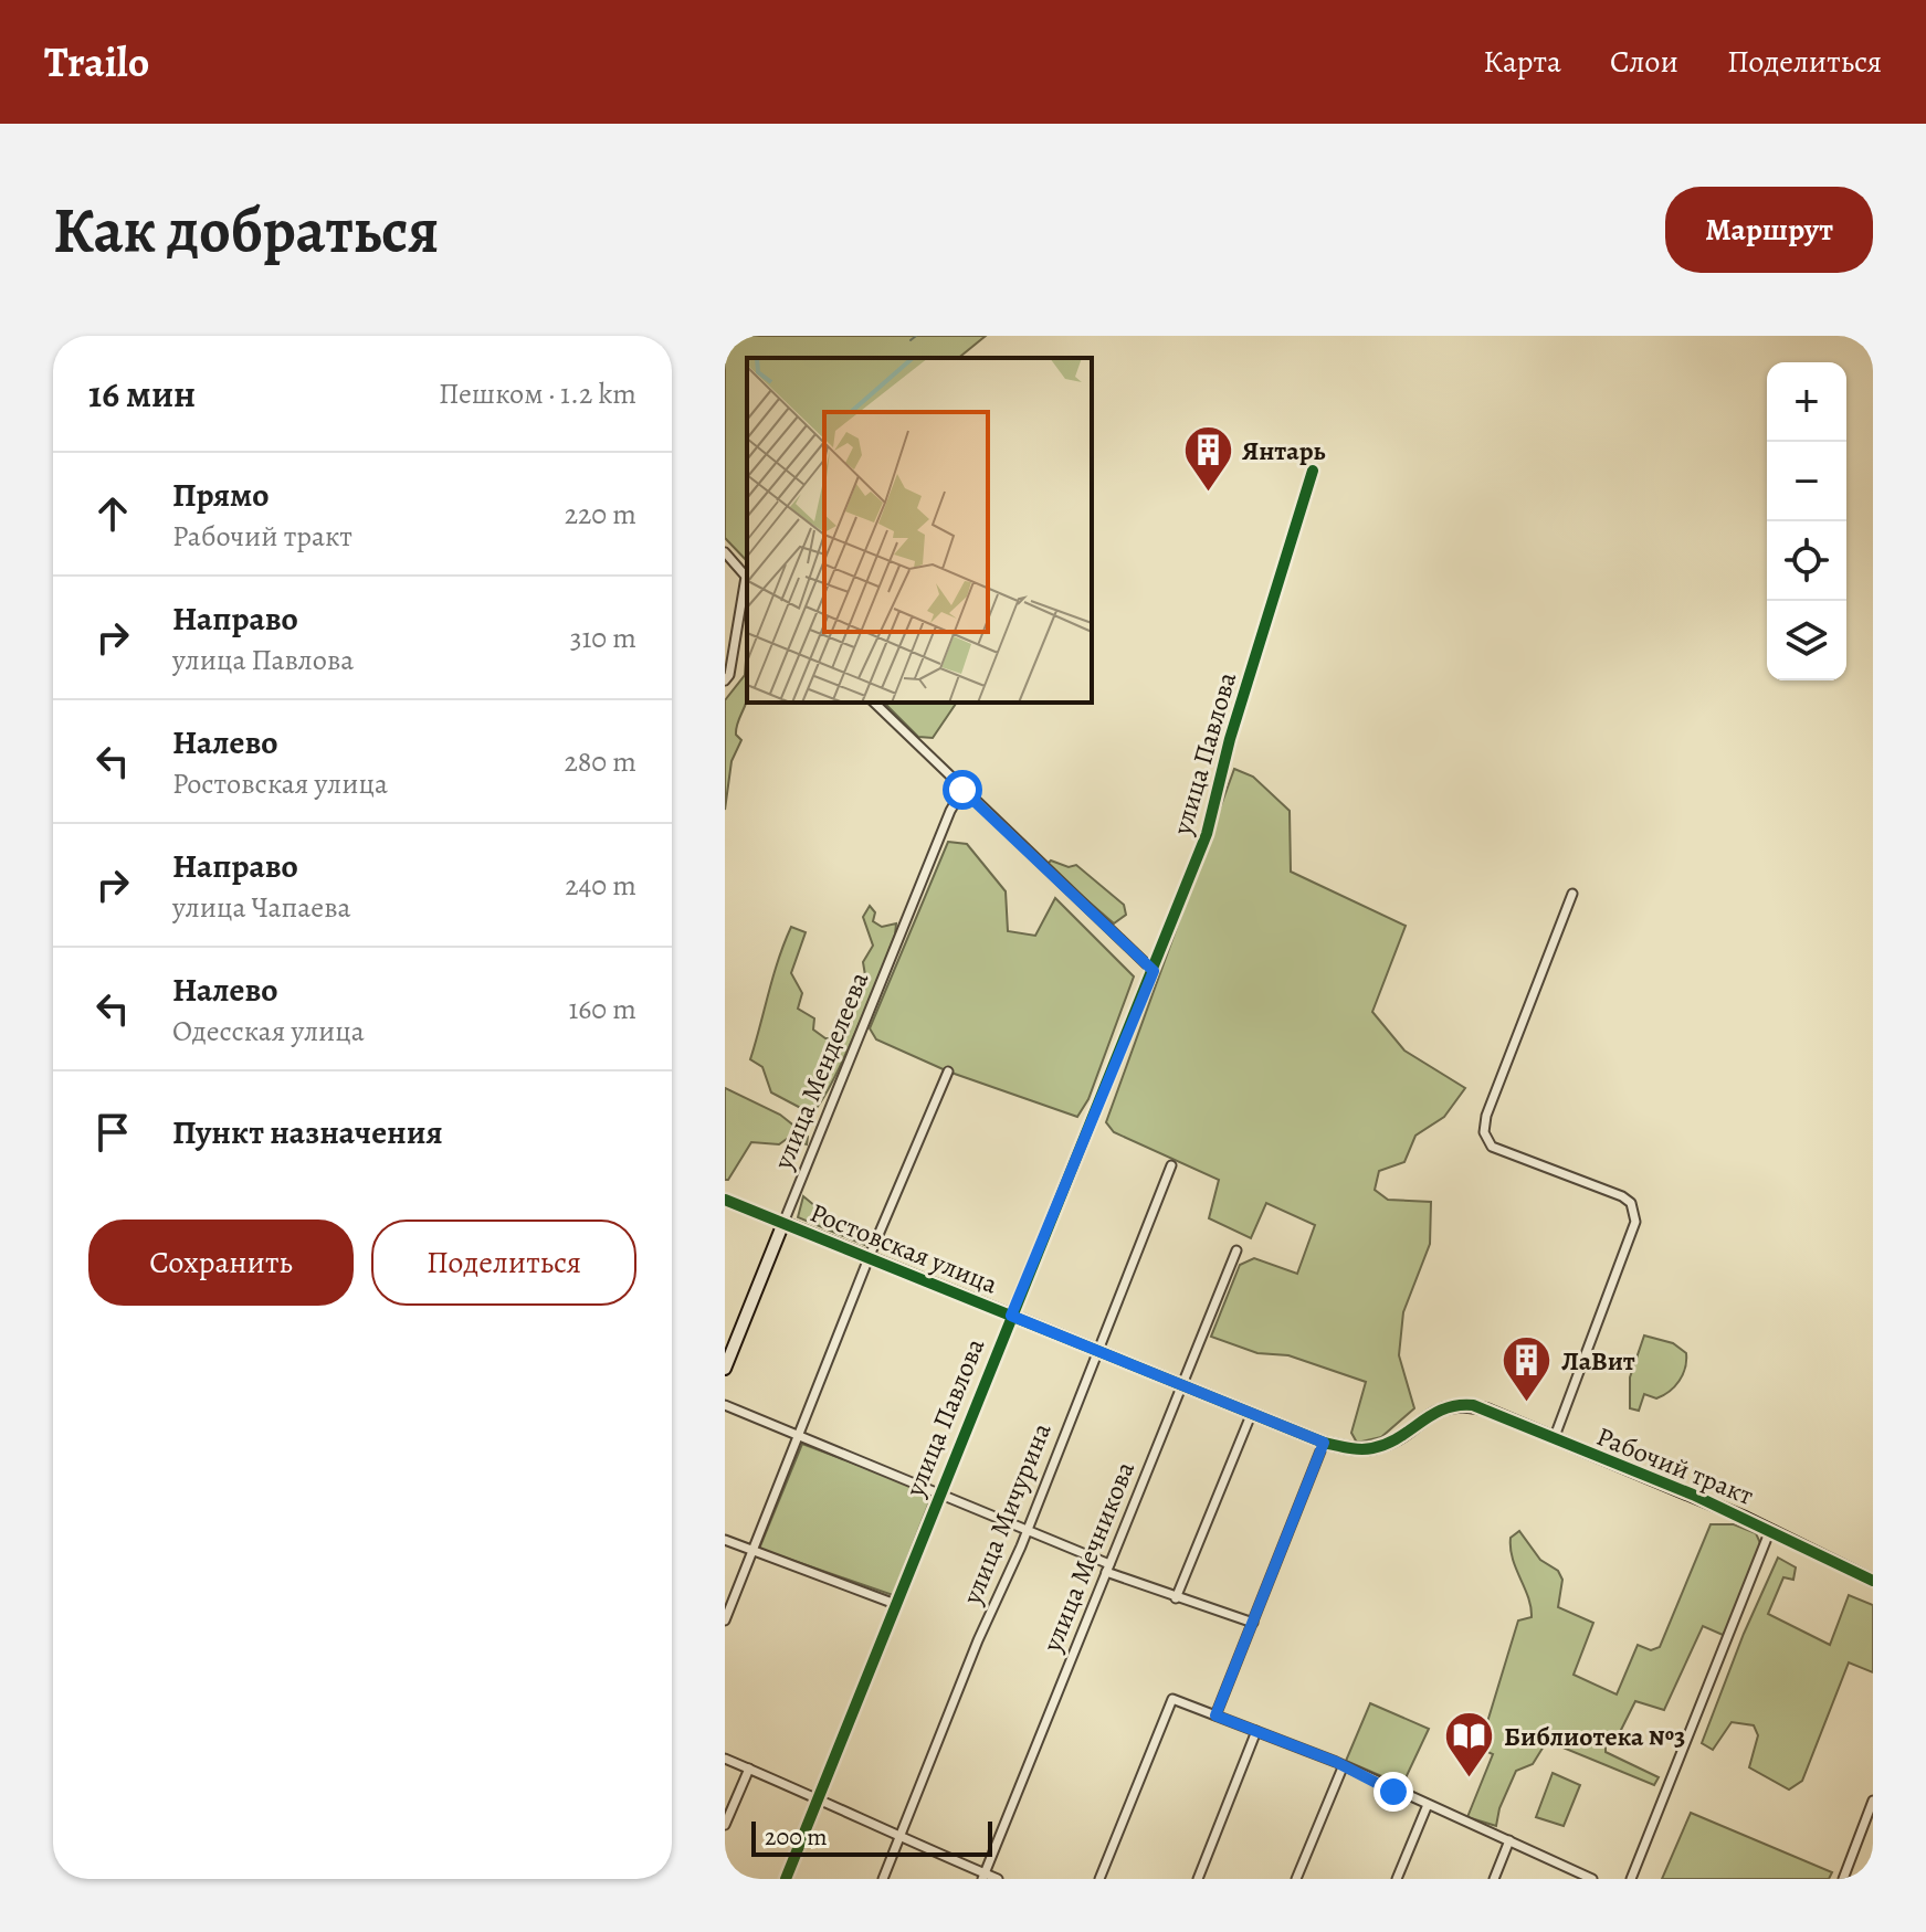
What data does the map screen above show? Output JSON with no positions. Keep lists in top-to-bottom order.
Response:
{
  "streets": {
    "street": [
      "улица Павлова",
      "улица Менделеева",
      "Ростовская улица",
      "Рабочий тракт",
      "улица Мичурина",
      "улица Мечникова"
    ]
  },
  "crossings": [
    ["улица Павлова", "Ростовская улица"],
    ["улица Менделеева", "Ростовская улица"],
    ["Ростовская улица", "Рабочий тракт"],
    ["Ростовская улица", "улица Мичурина"],
    ["Ростовская улица", "улица Мечникова"]
  ],
  "places": {
    "building": ["Янтарь", "ЛаВит"],
    "library": ["Библиотека №3"]
  },
  "scale_bar": "200 m",
  "page": {
    "header": "Trailo",
    "nav": ["Карта", "Слои", "Поделиться"],
    "buttons": [
      "Маршрут",
      ["Сохранить", "Поделиться"]
    ],
    "title": "Как добраться",
    "heading": ["16 мин", "Пешком · 1.2 km"],
    "map_buttons": ["+", "−"],
    "list": [
      ["Прямо", "Рабочий тракт", "220 m"],
      ["Направо", "улица Павлова", "310 m"],
      ["Налево", "Ростовская улица", "280 m"],
      ["Направо", "улица Чапаева", "240 m"],
      ["Налево", "Одесская улица", "160 m"],
      "Пункт назначения"
    ],
    "scale": "200 m"
  }
}
